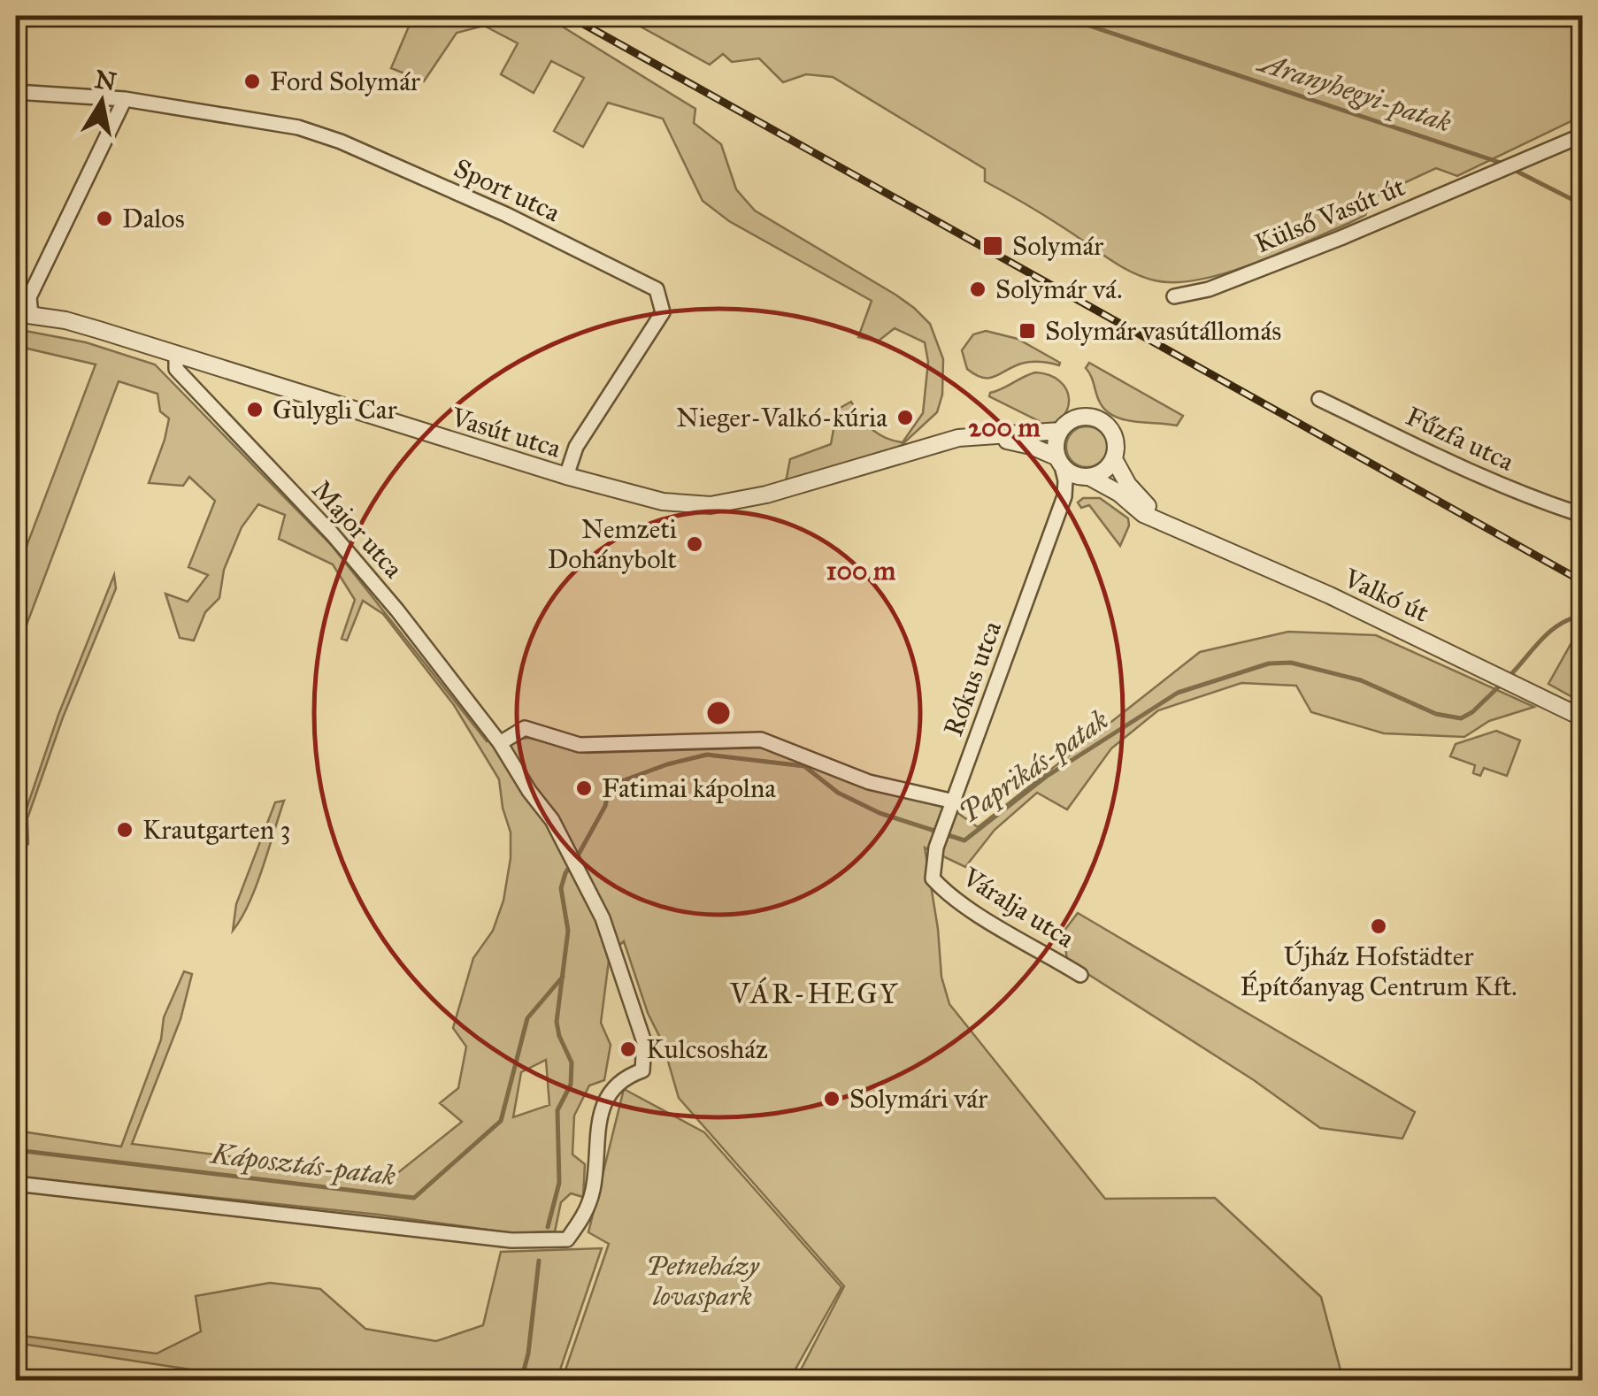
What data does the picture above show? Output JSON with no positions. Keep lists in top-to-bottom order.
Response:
{
  "streets": {
    "street": [
      "Sport utca",
      "Külső Vasút út",
      "Vasút utca",
      "Fűzfa utca",
      "Major utca",
      "Valkó út",
      "Rókus utca",
      "Váralja utca"
    ]
  },
  "crossings": [
    ["Sport utca", "Vasút utca"],
    ["Vasút utca", "Major utca"],
    ["Vasút utca", "Rókus utca"],
    ["Rókus utca", "Váralja utca"]
  ],
  "districts": ["VÁR-HEGY"],
  "water": ["Aranyhegyi-patak", "Paprikás-patak", "Káposztás-patak"],
  "parks": ["Petneházy lovaspark"],
  "places": {
    "other": [
      "Ford Solymár",
      "Dalos",
      "Solymár vá.",
      "Gulygli Car",
      "Nieger-Valkó-kúria",
      "Nemzeti Dohánybolt",
      "Fatimai kápolna",
      "Krautgarten 3",
      "Újház Hofstädter Építőanyag Centrum Kft.",
      "Kulcsosház",
      "Solymári vár"
    ],
    "transit": ["Solymár", "Solymár vasútállomás"]
  },
  "north": "top",
  "rings": ["200 m", "100 m"]
}
